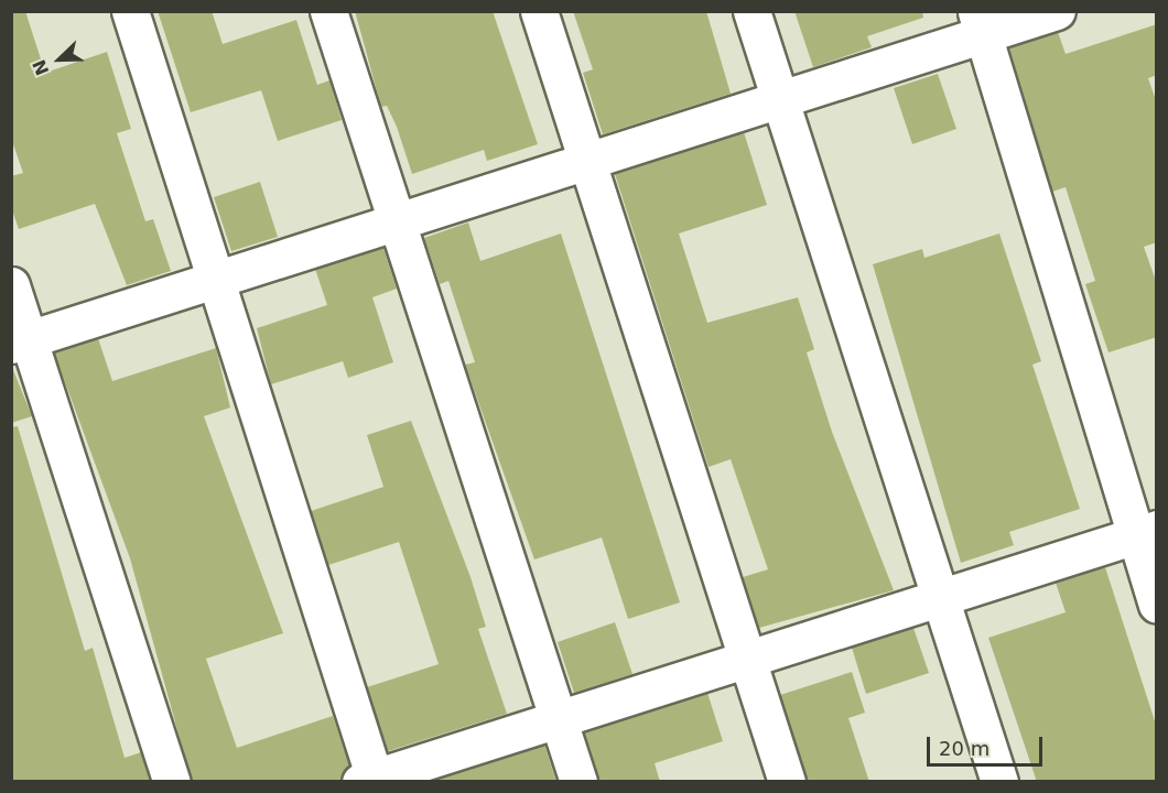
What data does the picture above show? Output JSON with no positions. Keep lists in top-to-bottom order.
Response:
{
  "scale_bar": "20 m",
  "north": "bottom left"
}
